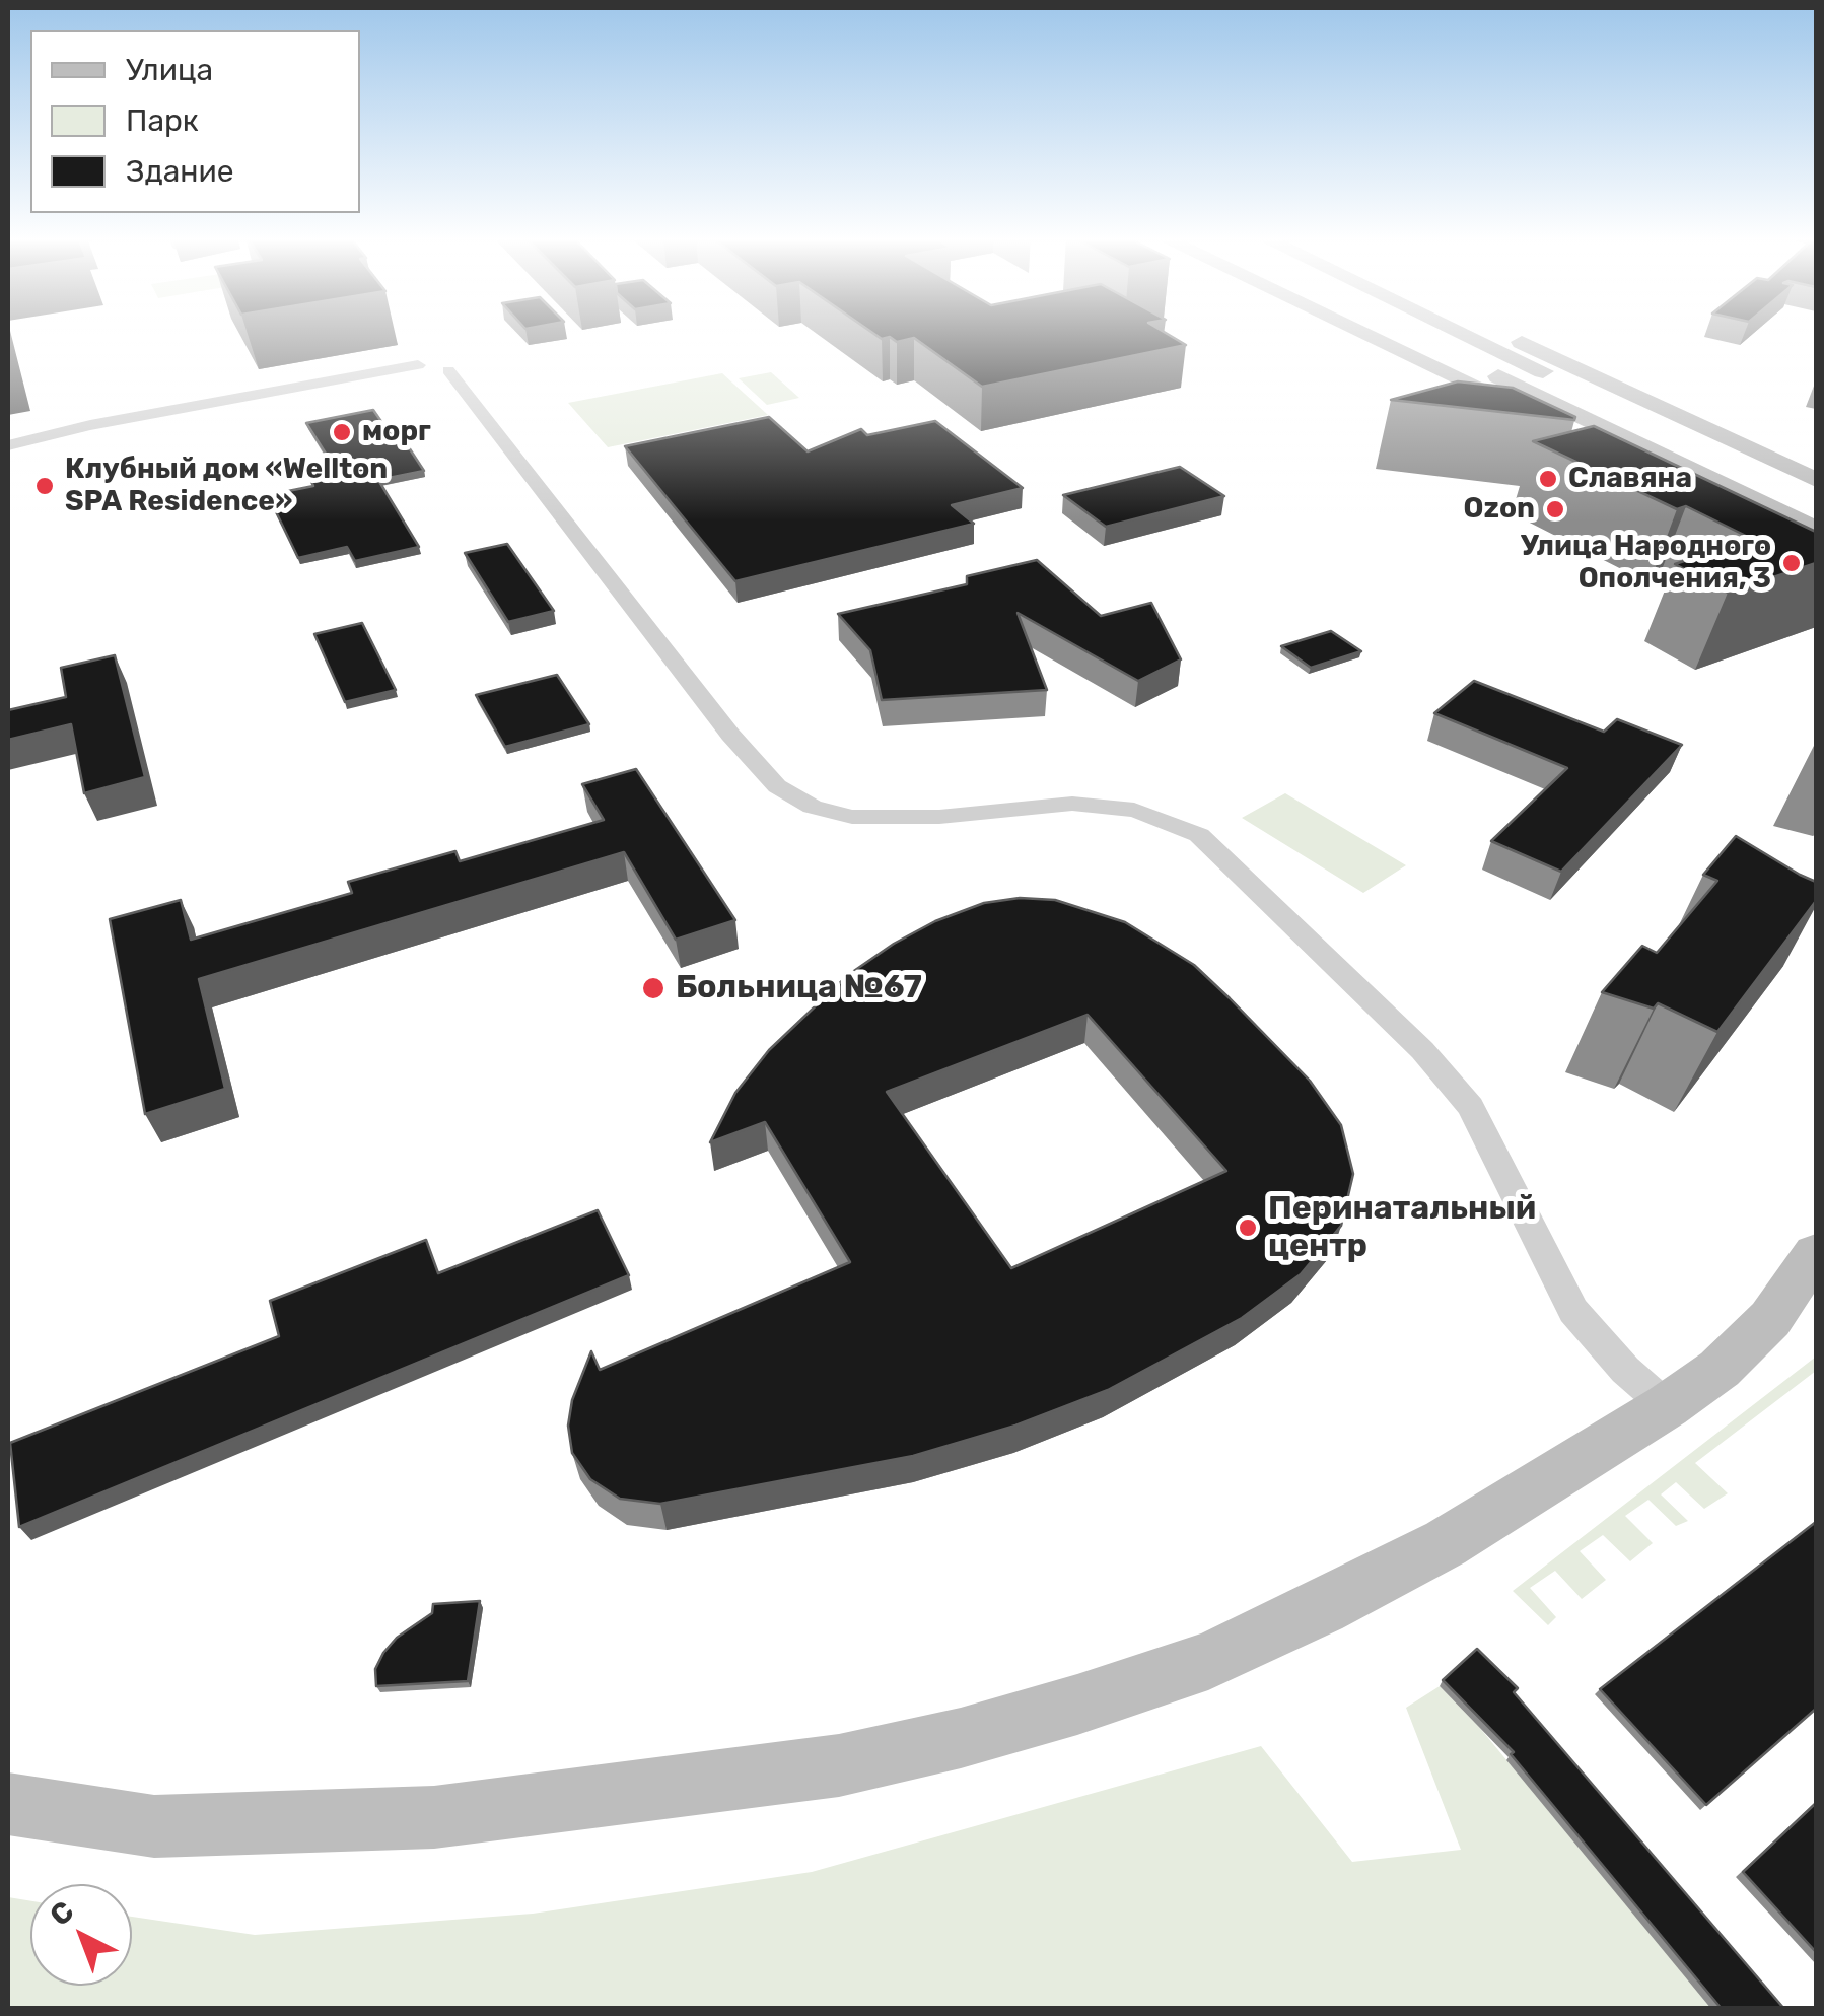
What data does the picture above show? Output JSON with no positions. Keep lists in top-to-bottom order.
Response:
{
  "places": [
    "морг",
    "Славяна",
    "Клубный дом «Wellton SPA Residence»",
    "Ozon",
    "Улица Народного Ополчения, 3",
    "Больница №67",
    "Перинатальный центр"
  ],
  "legend": ["Улица", "Парк", "Здание"],
  "north": "top left"
}
